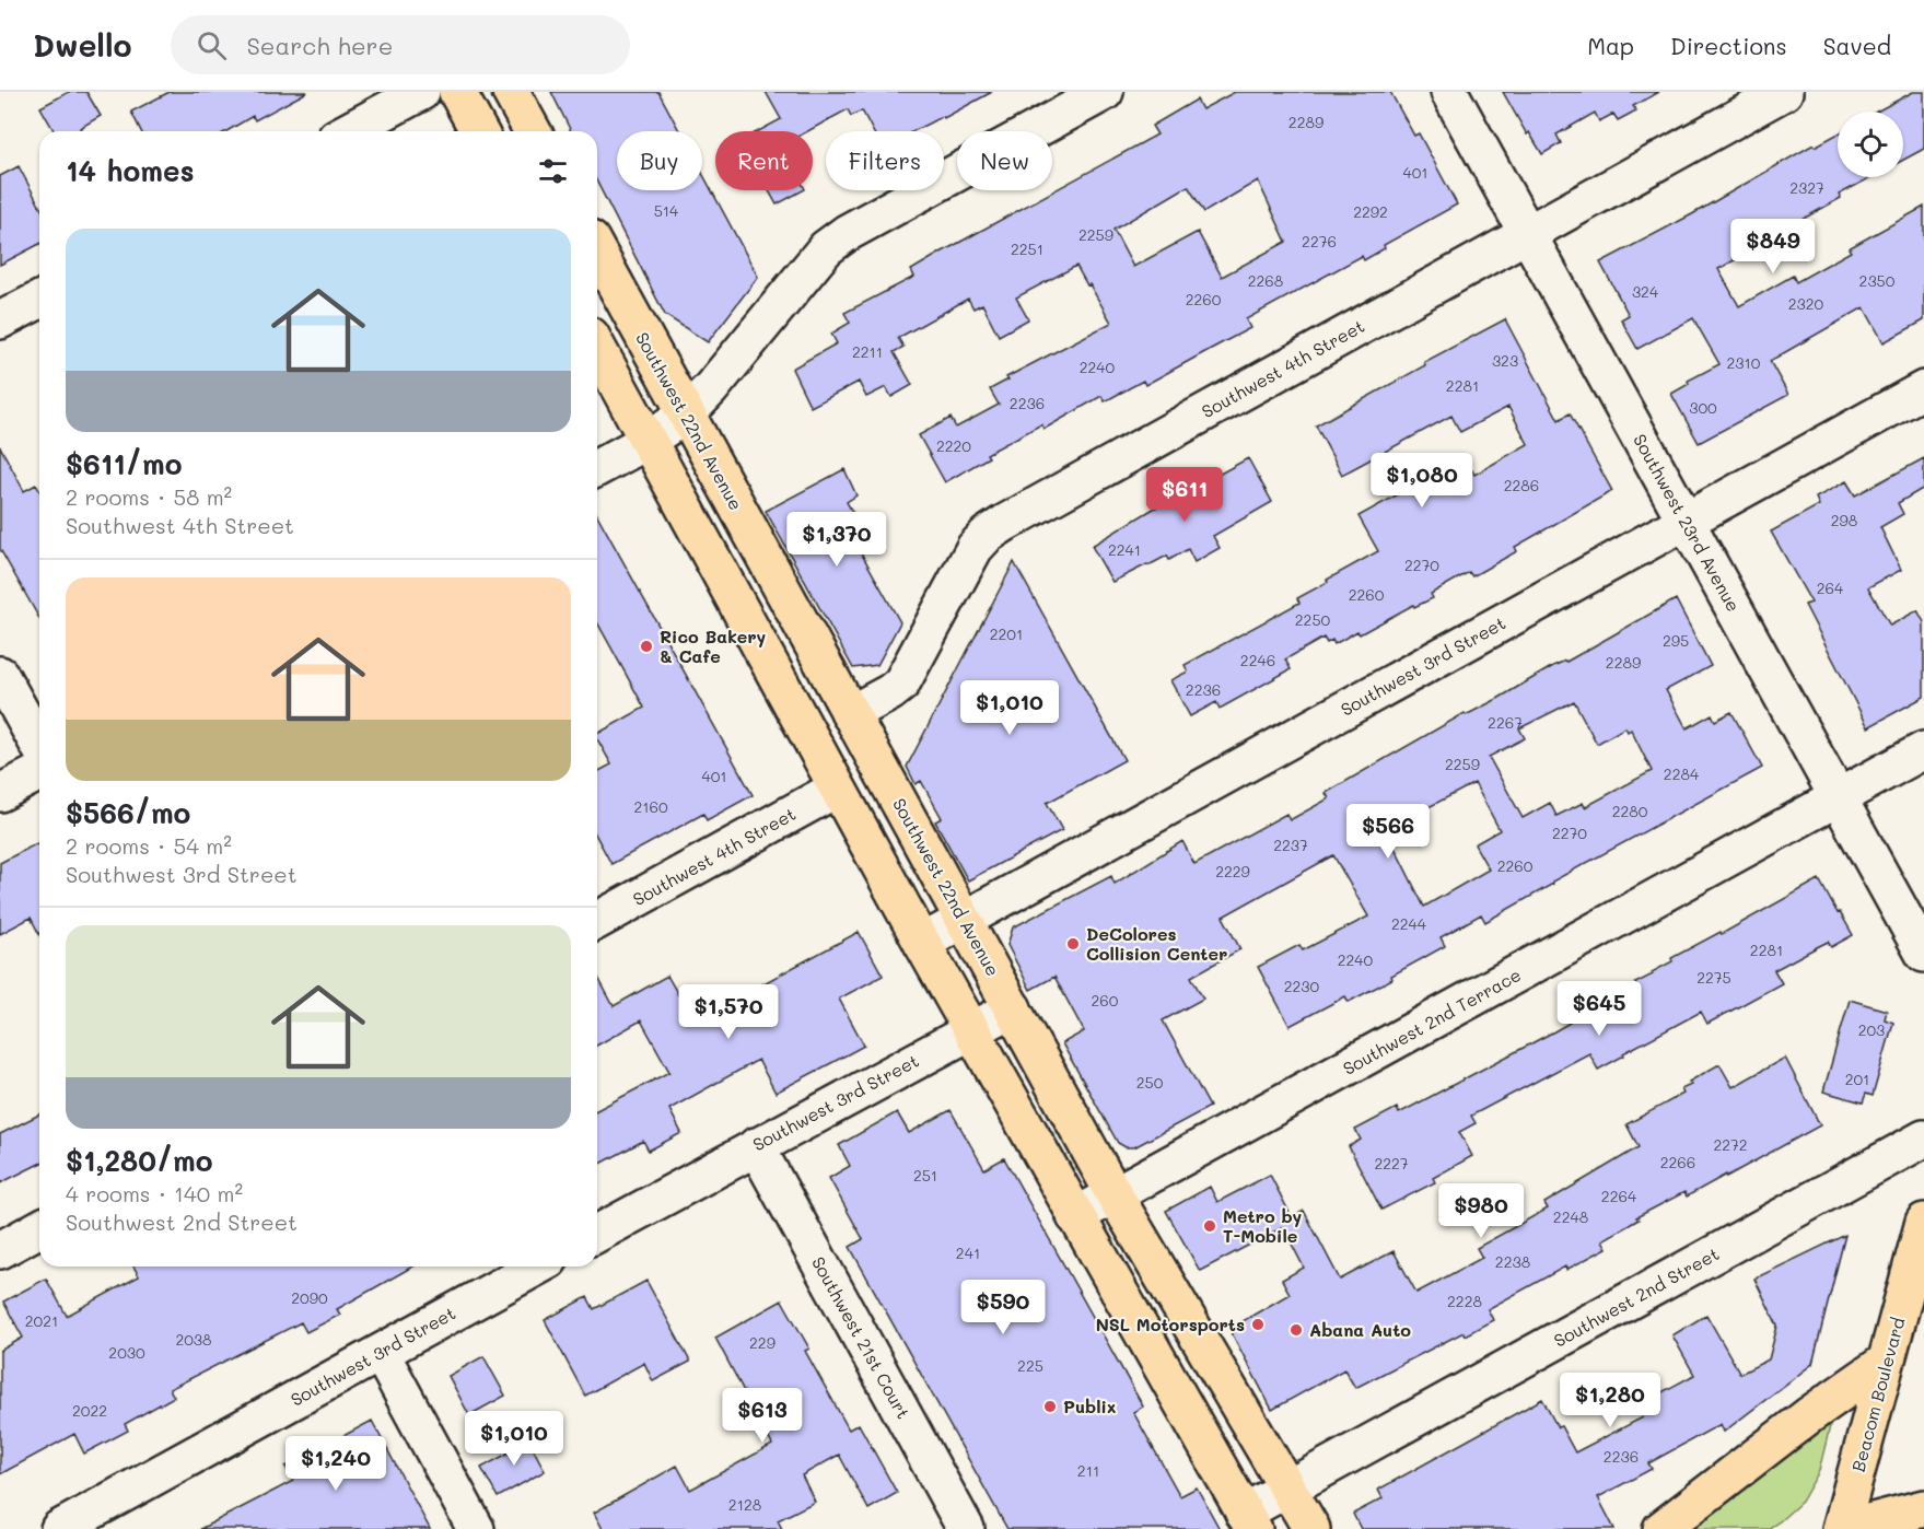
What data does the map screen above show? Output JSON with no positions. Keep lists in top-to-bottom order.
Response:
{
  "streets": {
    "main road": ["Southwest 22nd Avenue", "Beacom Boulevard"],
    "street": [
      "Southwest 4th Street",
      "Southwest 23rd Avenue",
      "Southwest 3rd Street",
      "Southwest 2nd Terrace",
      "Southwest 2nd Street",
      "Southwest 21st Court"
    ]
  },
  "crossings": [
    ["Southwest 4th Street", "Southwest 22nd Avenue"],
    ["Southwest 4th Street", "Southwest 23rd Avenue"],
    ["Southwest 22nd Avenue", "Southwest 3rd Street"],
    ["Southwest 22nd Avenue", "Southwest 2nd Terrace"],
    ["Southwest 22nd Avenue", "Southwest 2nd Street"],
    ["Southwest 23rd Avenue", "Southwest 3rd Street"],
    ["Southwest 23rd Avenue", "Southwest 2nd Terrace"],
    ["Southwest 3rd Street", "Southwest 21st Court"]
  ],
  "places": [
    "Rico Bakery & Cafe",
    "DeColores Collision Center",
    "Metro by T-Mobile",
    "NSL Motorsports",
    "Abana Auto",
    "Publix"
  ],
  "house_numbers": [
    "2289",
    "401",
    "2327",
    "514",
    "2292",
    "2259",
    "2276",
    "2251",
    "2268",
    "2350",
    "324",
    "2260",
    "2320",
    "2211",
    "323",
    "2310",
    "2240",
    "2281",
    "2236",
    "300",
    "2220",
    "2286",
    "298",
    "2241",
    "2270",
    "264",
    "2260",
    "2250",
    "2201",
    "295",
    "2246",
    "2289",
    "2236",
    "2267",
    "2259",
    "2284",
    "401",
    "2160",
    "2280",
    "2270",
    "2237",
    "2260",
    "2229",
    "2244",
    "2281",
    "2240",
    "2275",
    "2230",
    "260",
    "203",
    "201",
    "250",
    "2272",
    "2266",
    "2227",
    "251",
    "2264",
    "2248",
    "241",
    "2238",
    "2090",
    "2228",
    "2021",
    "2038",
    "229",
    "2030",
    "225",
    "2022",
    "2236",
    "211",
    "2128"
  ],
  "page": {
    "header": "Dwello",
    "search": "Search here",
    "nav": ["Map", "Directions", "Saved"],
    "chip": [
      "Buy",
      "Rent",
      "Filters",
      "New"
    ],
    "heading": "14 homes",
    "list": [
      {
        "name": "$611/mo",
        "note": "2 rooms · 58 m² · Southwest 4th Street"
      },
      {
        "name": "$566/mo",
        "note": "2 rooms · 54 m² · Southwest 3rd Street"
      },
      {
        "name": "$1,280/mo",
        "note": "4 rooms · 140 m² · Southwest 2nd Street"
      }
    ],
    "price": [
      "$849",
      "$1,080",
      "$611",
      "$1,370",
      "$1,010",
      "$566",
      "$645",
      "$1,570",
      "$980",
      "$590",
      "$1,280",
      "$613",
      "$1,010",
      "$1,240"
    ]
  }
}
